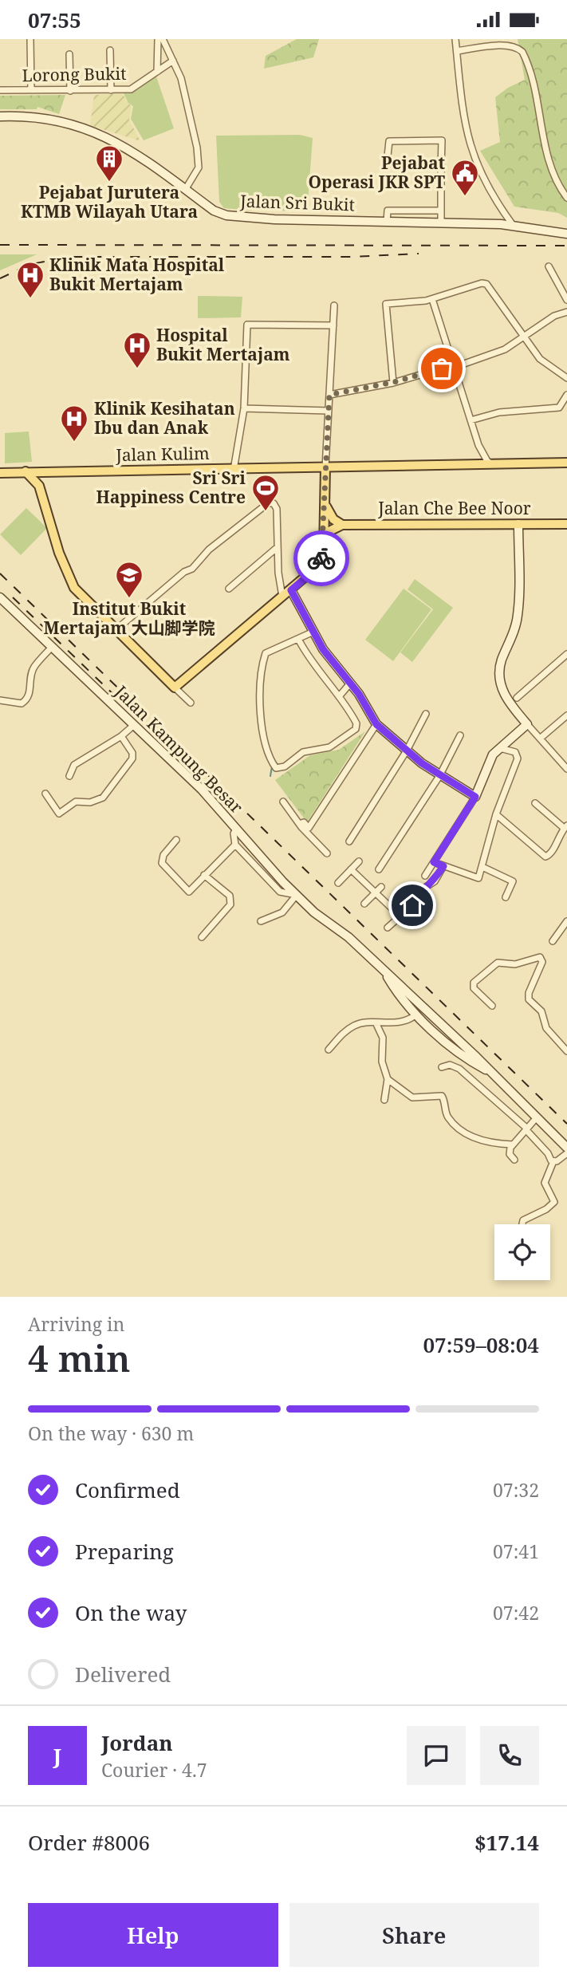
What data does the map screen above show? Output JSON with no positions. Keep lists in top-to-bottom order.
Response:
{
  "streets": {
    "main road": ["Jalan Kulim", "Jalan Che Bee Noor"],
    "street": ["Lorong Bukit", "Jalan Sri Bukit", "Jalan Kampung Besar"]
  },
  "places": {
    "building": ["Pejabat Jurutera KTMB Wilayah Utara"],
    "public building": ["Pejabat Operasi JKR SPT"],
    "hospital": ["Klinik Mata Hospital Bukit Mertajam", "Hospital Bukit Mertajam", "Klinik Kesihatan Ibu dan Anak"],
    "sports": ["Sri Sri Happiness Centre"],
    "school or university": ["Institut Bukit Mertajam 大山脚学院"]
  },
  "page": {
    "status": "07:55",
    "heading": ["4 min", "Arriving in", "07:59–08:04"],
    "panel": [
      "Jordan",
      "Courier · 4.7",
      "Order #8006",
      "$17.14"
    ],
    "bar": "On the way · 630 m",
    "list": [
      ["Confirmed", "07:32"],
      ["Preparing", "07:41"],
      ["On the way", "07:42"],
      "Delivered"
    ],
    "round": "J",
    "buttons": ["Help", "Share"]
  }
}
